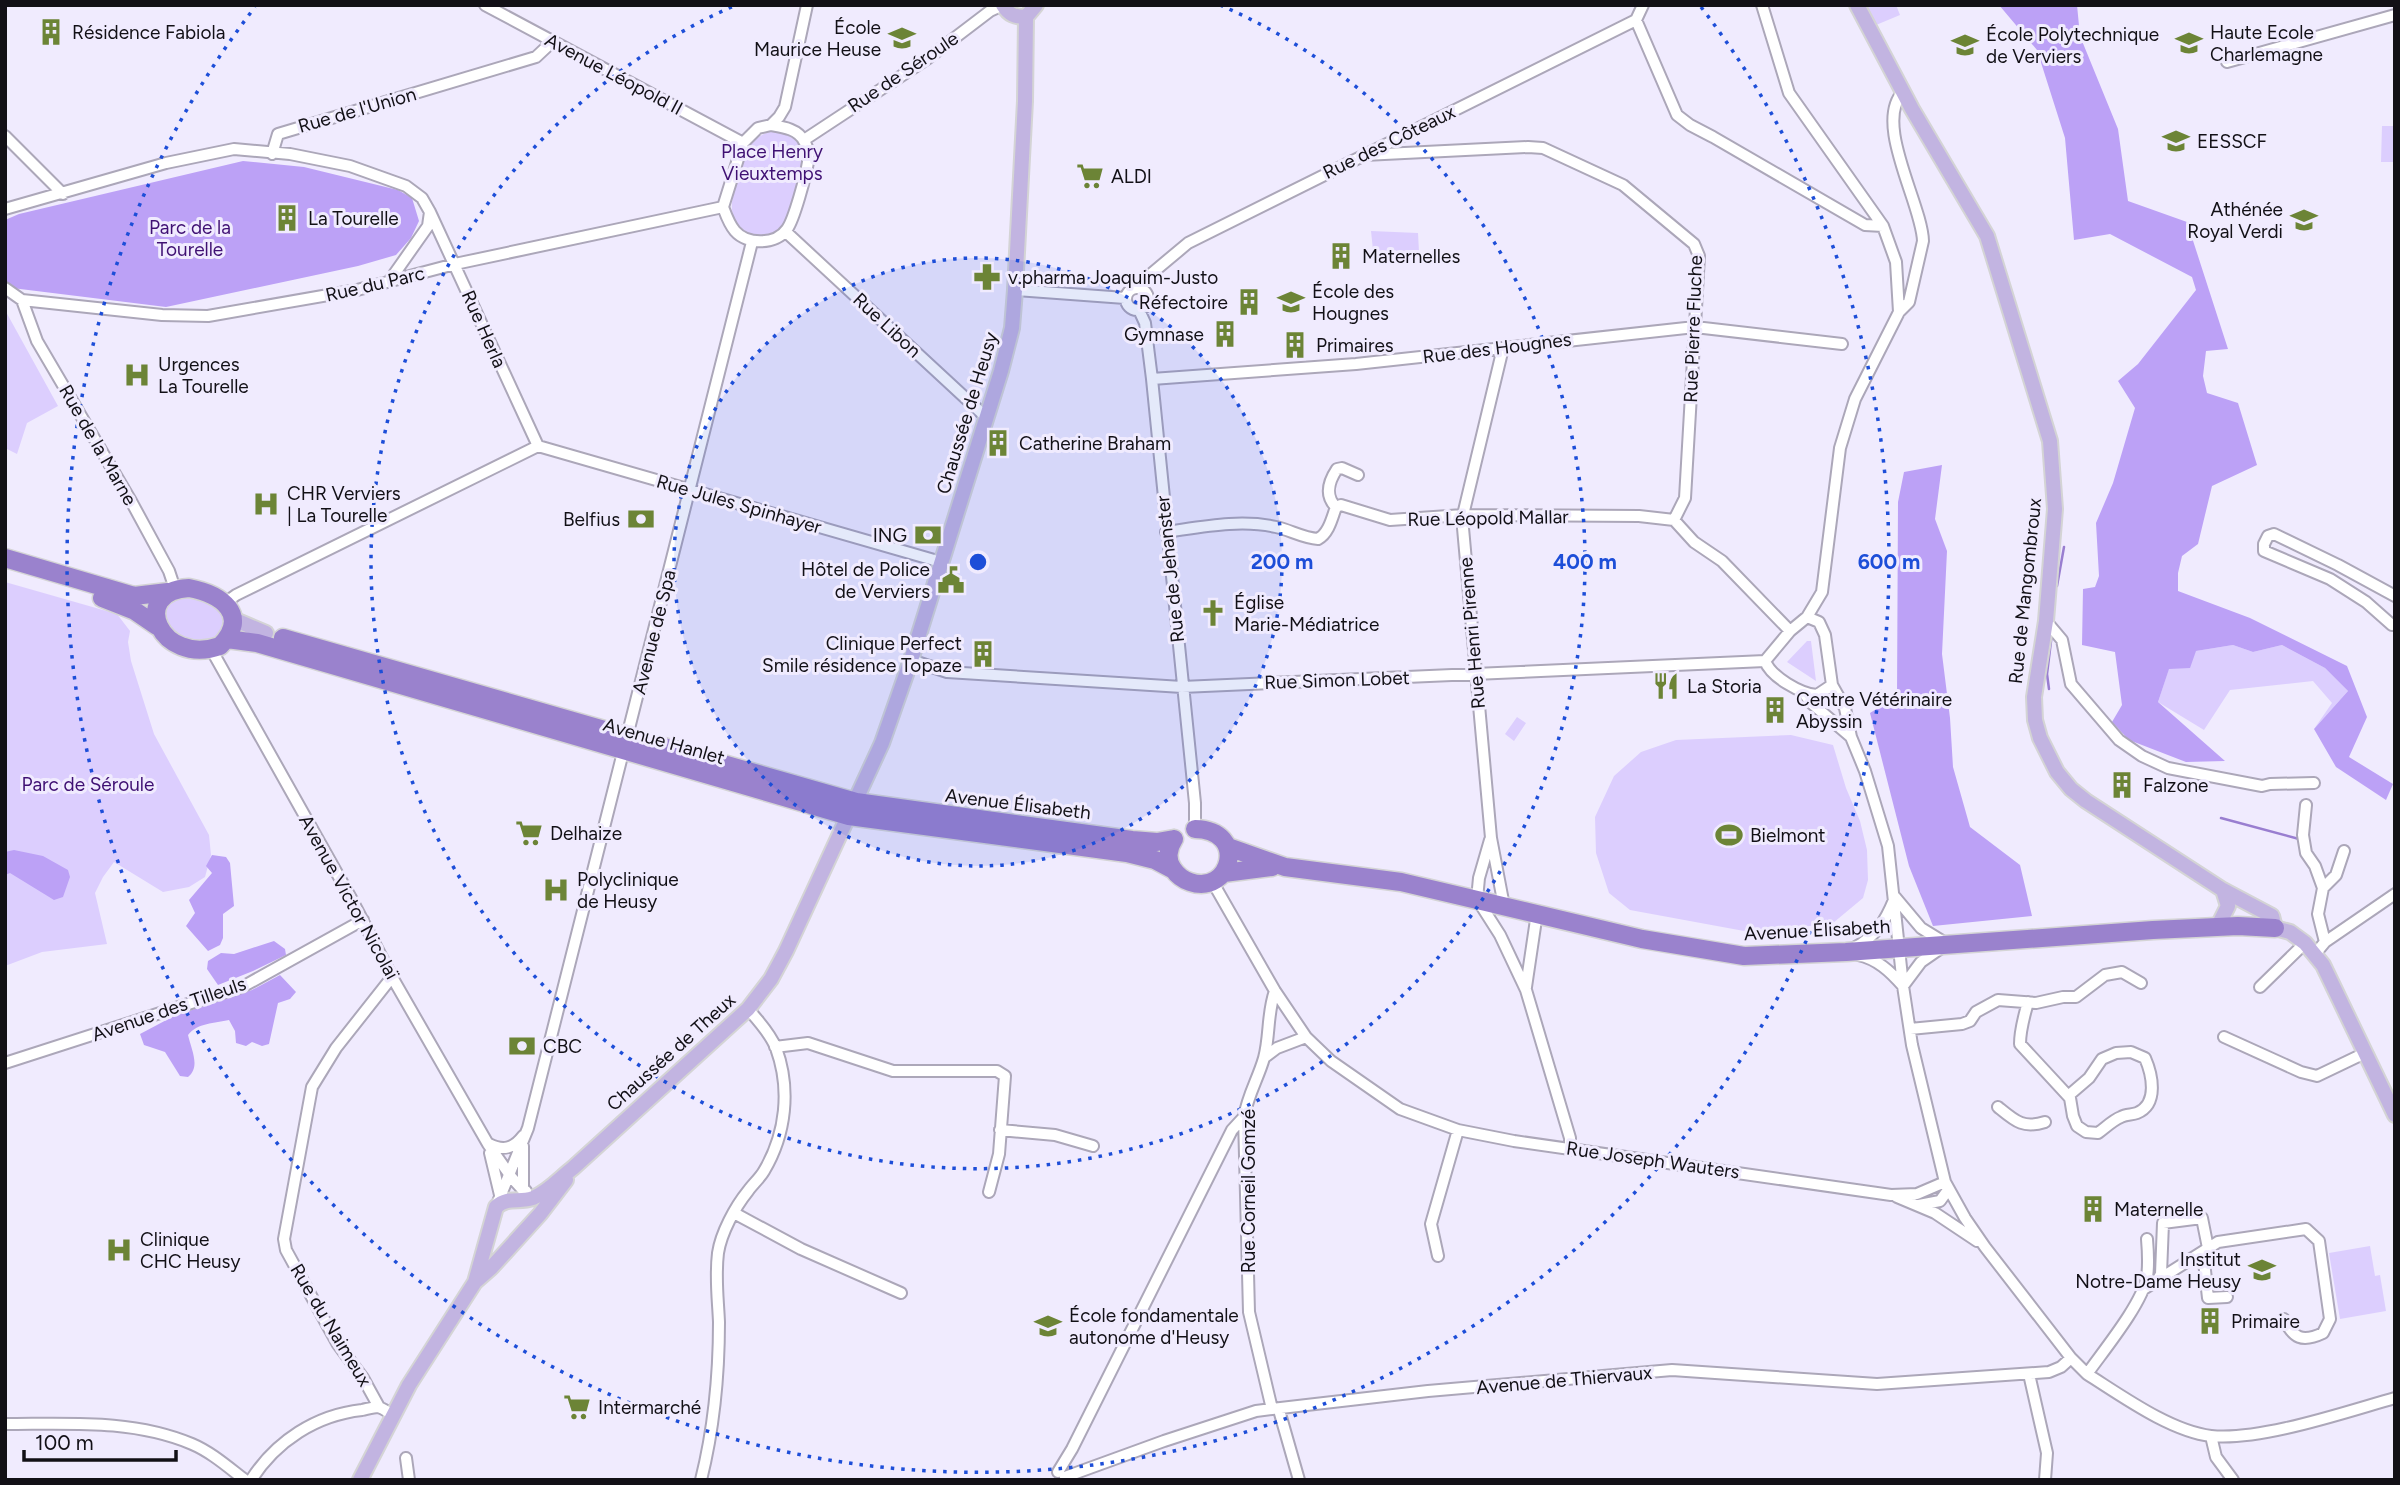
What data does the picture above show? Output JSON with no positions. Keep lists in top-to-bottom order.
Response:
{
  "streets": {
    "highway": ["Avenue Hanlet", "Avenue Élisabeth"],
    "main road": ["Chaussée de Heusy", "Rue de Mangombroux", "Chaussée de Theux"],
    "street": [
      "Rue de Séroule",
      "Avenue Léopold II",
      "Rue de l'Union",
      "Rue des Côteaux",
      "Rue du Parc",
      "Rue Libon",
      "Rue Herla",
      "Rue Pierre Fluche",
      "Rue des Hougnes",
      "Rue de la Marne",
      "Rue Jules Spinhayer",
      "Rue Léopold Mallar",
      "Rue de Jehanster",
      "Avenue de Spa",
      "Rue Henri Pirenne",
      "Rue Simon Lobet",
      "Avenue Victor Nicolaï",
      "Avenue des Tilleuls",
      "Rue Joseph Wauters",
      "Rue Corneil Gomzé",
      "Rue du Naimeux",
      "Avenue de Thiervaux"
    ]
  },
  "crossings": [
    ["Rue de Séroule", "Avenue Léopold II"],
    ["Rue de Séroule", "Rue du Parc"],
    ["Rue de Séroule", "Rue Libon"],
    ["Rue de Séroule", "Avenue de Spa"],
    ["Avenue Léopold II", "Rue de l'Union"],
    ["Avenue Léopold II", "Rue du Parc"],
    ["Avenue Léopold II", "Rue Libon"],
    ["Avenue Léopold II", "Avenue de Spa"],
    ["Rue de l'Union", "Rue Herla"],
    ["Rue des Côteaux", "Rue Pierre Fluche"],
    ["Rue des Côteaux", "Rue de Jehanster"],
    ["Rue du Parc", "Rue Libon"],
    ["Rue du Parc", "Rue Herla"],
    ["Rue du Parc", "Rue de la Marne"],
    ["Rue du Parc", "Avenue de Spa"],
    ["Rue Libon", "Chaussée de Heusy"],
    ["Rue Libon", "Avenue de Spa"],
    ["Rue Herla", "Rue Jules Spinhayer"],
    ["Rue Pierre Fluche", "Rue des Hougnes"],
    ["Rue Pierre Fluche", "Rue Léopold Mallar"],
    ["Rue des Hougnes", "Rue de Jehanster"],
    ["Rue des Hougnes", "Rue Henri Pirenne"],
    ["Chaussée de Heusy", "Rue Jules Spinhayer"],
    ["Chaussée de Heusy", "Rue Simon Lobet"],
    ["Chaussée de Heusy", "Avenue Hanlet"],
    ["Chaussée de Heusy", "Avenue Élisabeth"],
    ["Chaussée de Heusy", "Chaussée de Theux"],
    ["Rue de la Marne", "Avenue Hanlet"],
    ["Rue de la Marne", "Avenue Victor Nicolaï"],
    ["Rue Jules Spinhayer", "Avenue de Spa"],
    ["Rue Léopold Mallar", "Rue Henri Pirenne"],
    ["Rue de Jehanster", "Rue Simon Lobet"],
    ["Rue de Jehanster", "Avenue Élisabeth"],
    ["Rue de Jehanster", "Rue Joseph Wauters"],
    ["Rue de Mangombroux", "Avenue Élisabeth"],
    ["Avenue de Spa", "Avenue Hanlet"],
    ["Avenue de Spa", "Chaussée de Theux"],
    ["Rue Henri Pirenne", "Rue Simon Lobet"],
    ["Rue Henri Pirenne", "Avenue Élisabeth"],
    ["Avenue Hanlet", "Avenue Élisabeth"],
    ["Avenue Hanlet", "Avenue Victor Nicolaï"],
    ["Avenue Hanlet", "Chaussée de Theux"],
    ["Avenue Élisabeth", "Chaussée de Theux"],
    ["Avenue Élisabeth", "Rue Joseph Wauters"],
    ["Avenue Victor Nicolaï", "Avenue des Tilleuls"],
    ["Avenue Victor Nicolaï", "Rue du Naimeux"],
    ["Rue Joseph Wauters", "Rue Corneil Gomzé"],
    ["Rue Corneil Gomzé", "Avenue de Thiervaux"]
  ],
  "parks": ["Place Henry Vieuxtemps", "Parc de la Tourelle", "Parc de Séroule"],
  "places": {
    "building": [
      "Résidence Fabiola",
      "La Tourelle",
      "Maternelles",
      "Réfectoire",
      "Gymnase",
      "Primaires",
      "Catherine Braham",
      "Clinique Perfect Smile résidence Topaze",
      "Centre Vétérinaire Abyssin",
      "Falzone",
      "Maternelle",
      "Primaire"
    ],
    "school or university": [
      "École Maurice Heuse",
      "Haute Ecole Charlemagne",
      "École Polytechnique de Verviers",
      "EESSCF",
      "Athénée Royal Verdi",
      "École des Hougnes",
      "Institut Notre-Dame Heusy",
      "École fondamentale autonome d'Heusy"
    ],
    "supermarket": ["ALDI", "Delhaize", "Intermarché"],
    "pharmacy": ["v.pharma Joaquim-Justo"],
    "hospital": [
      "Urgences La Tourelle",
      "CHR Verviers | La Tourelle",
      "Polyclinique de Heusy",
      "Clinique CHC Heusy"
    ],
    "bank": ["Belfius", "ING", "CBC"],
    "public building": ["Hôtel de Police de Verviers"],
    "church": ["Église Marie-Médiatrice"],
    "restaurant": ["La Storia"],
    "sports": ["Bielmont"]
  },
  "scale_bar": "100 m",
  "rings": ["200 m", "400 m", "600 m"]
}
